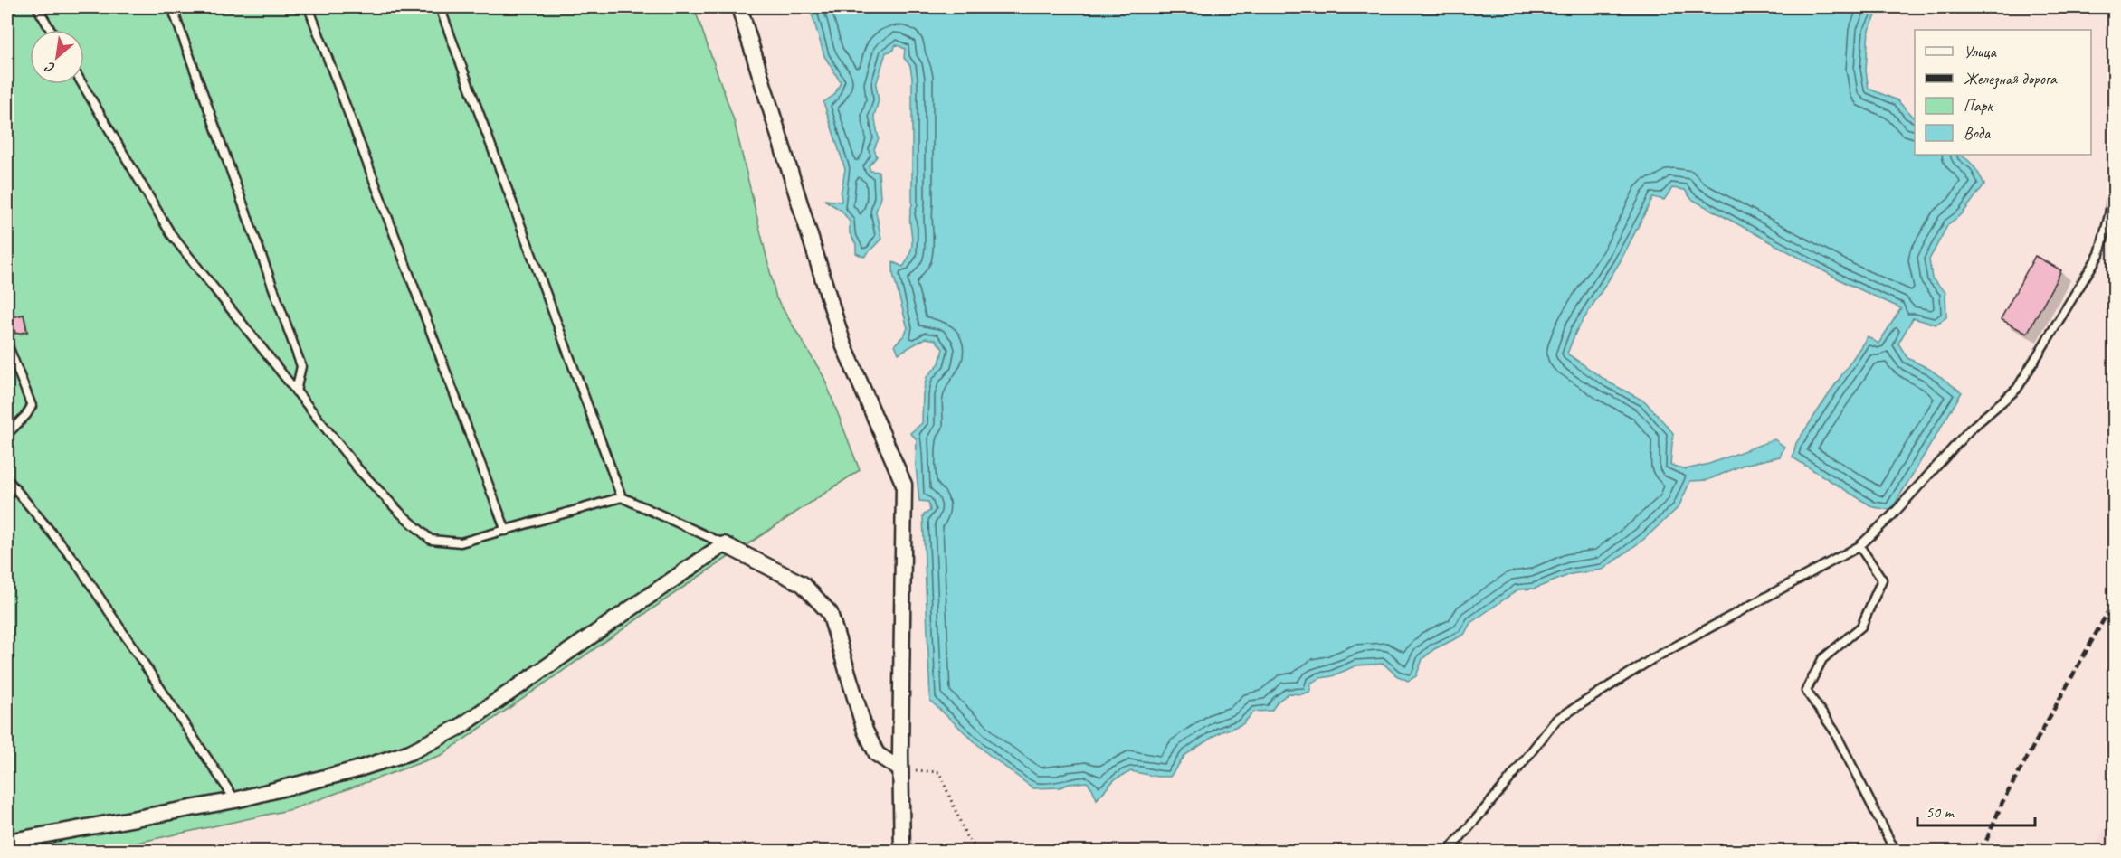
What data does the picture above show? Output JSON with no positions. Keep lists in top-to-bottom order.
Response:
{
  "legend": [
    "Улица",
    "Железная дорога",
    "Парк",
    "Вода"
  ],
  "scale_bar": "50 m",
  "north": "bottom left"
}
